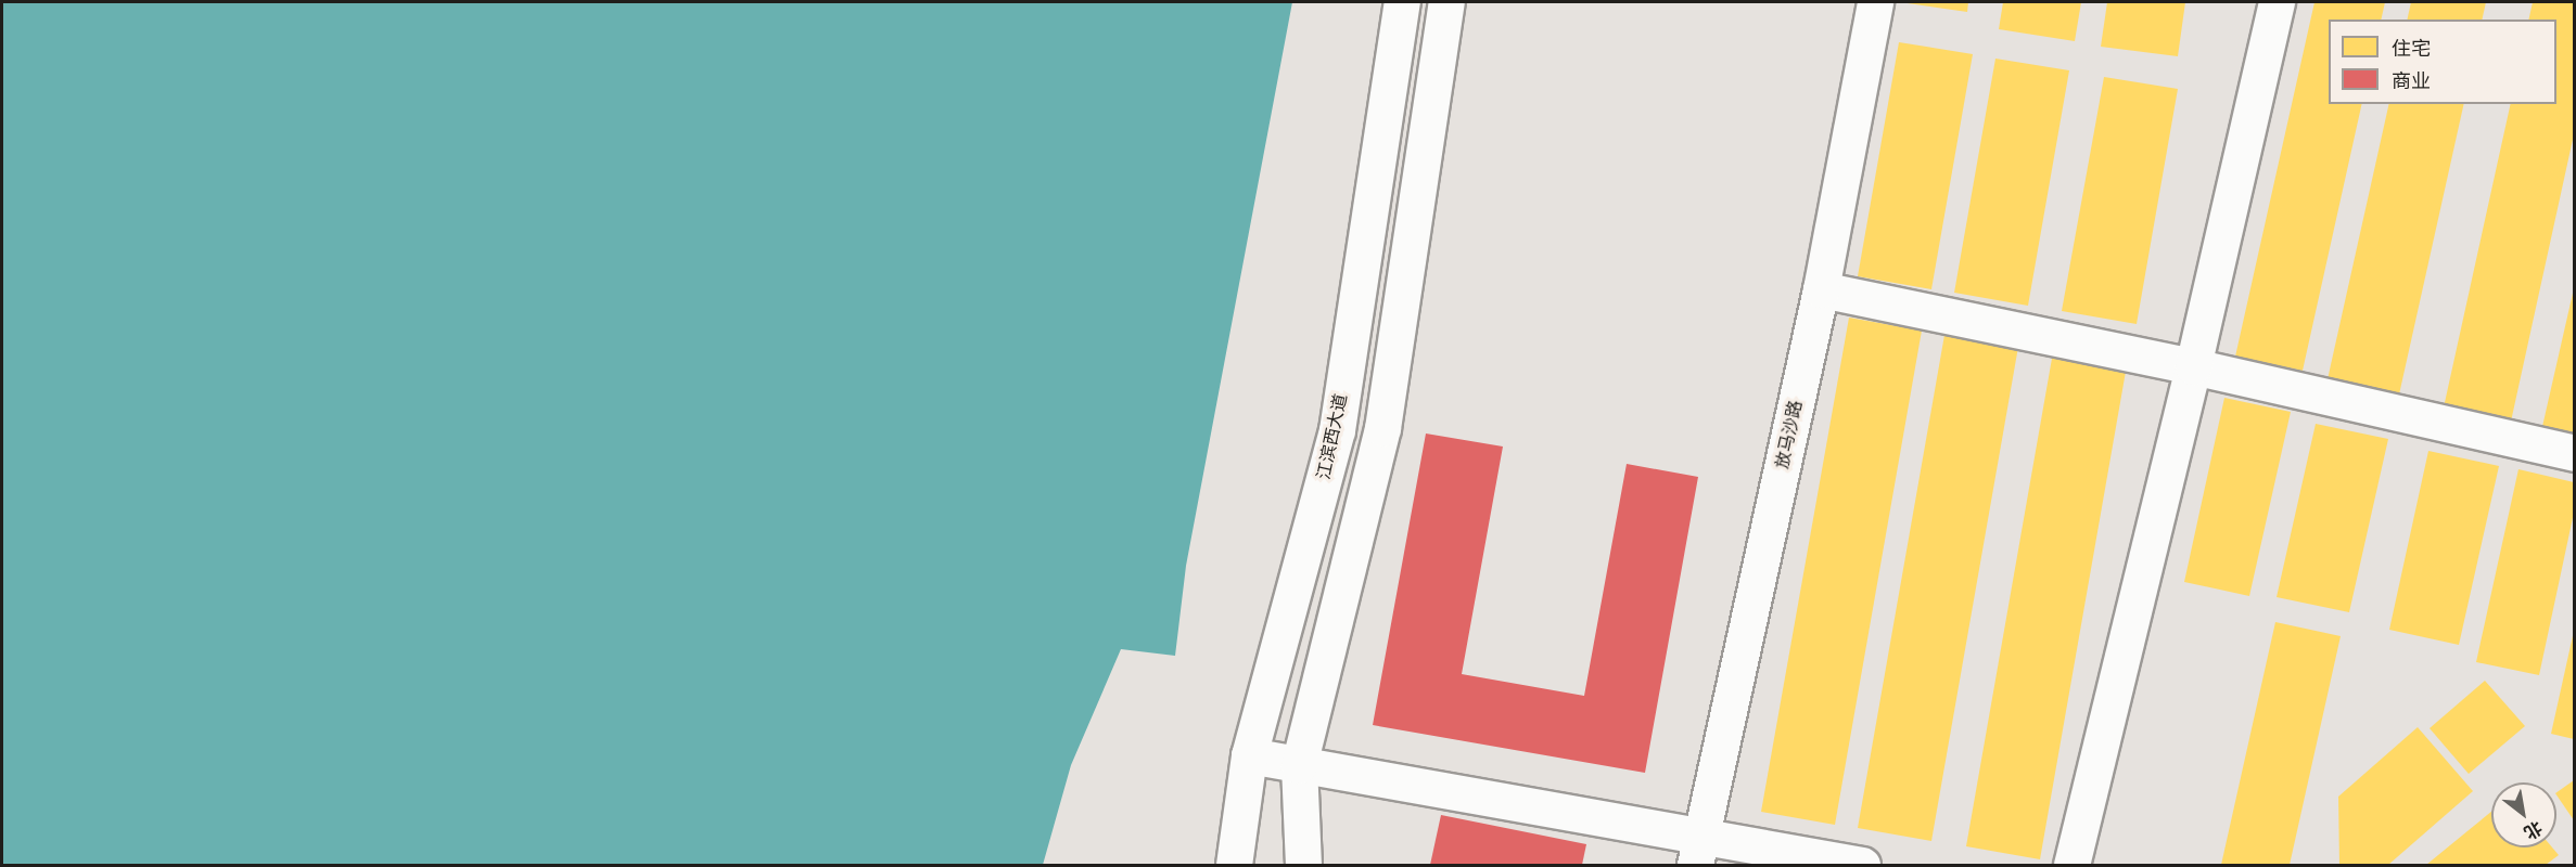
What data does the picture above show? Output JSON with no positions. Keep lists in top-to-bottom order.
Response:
{
  "streets": {
    "street": ["放马沙路", "江滨西大道"]
  },
  "legend": ["住宅", "商业"],
  "north": "bottom right"
}
